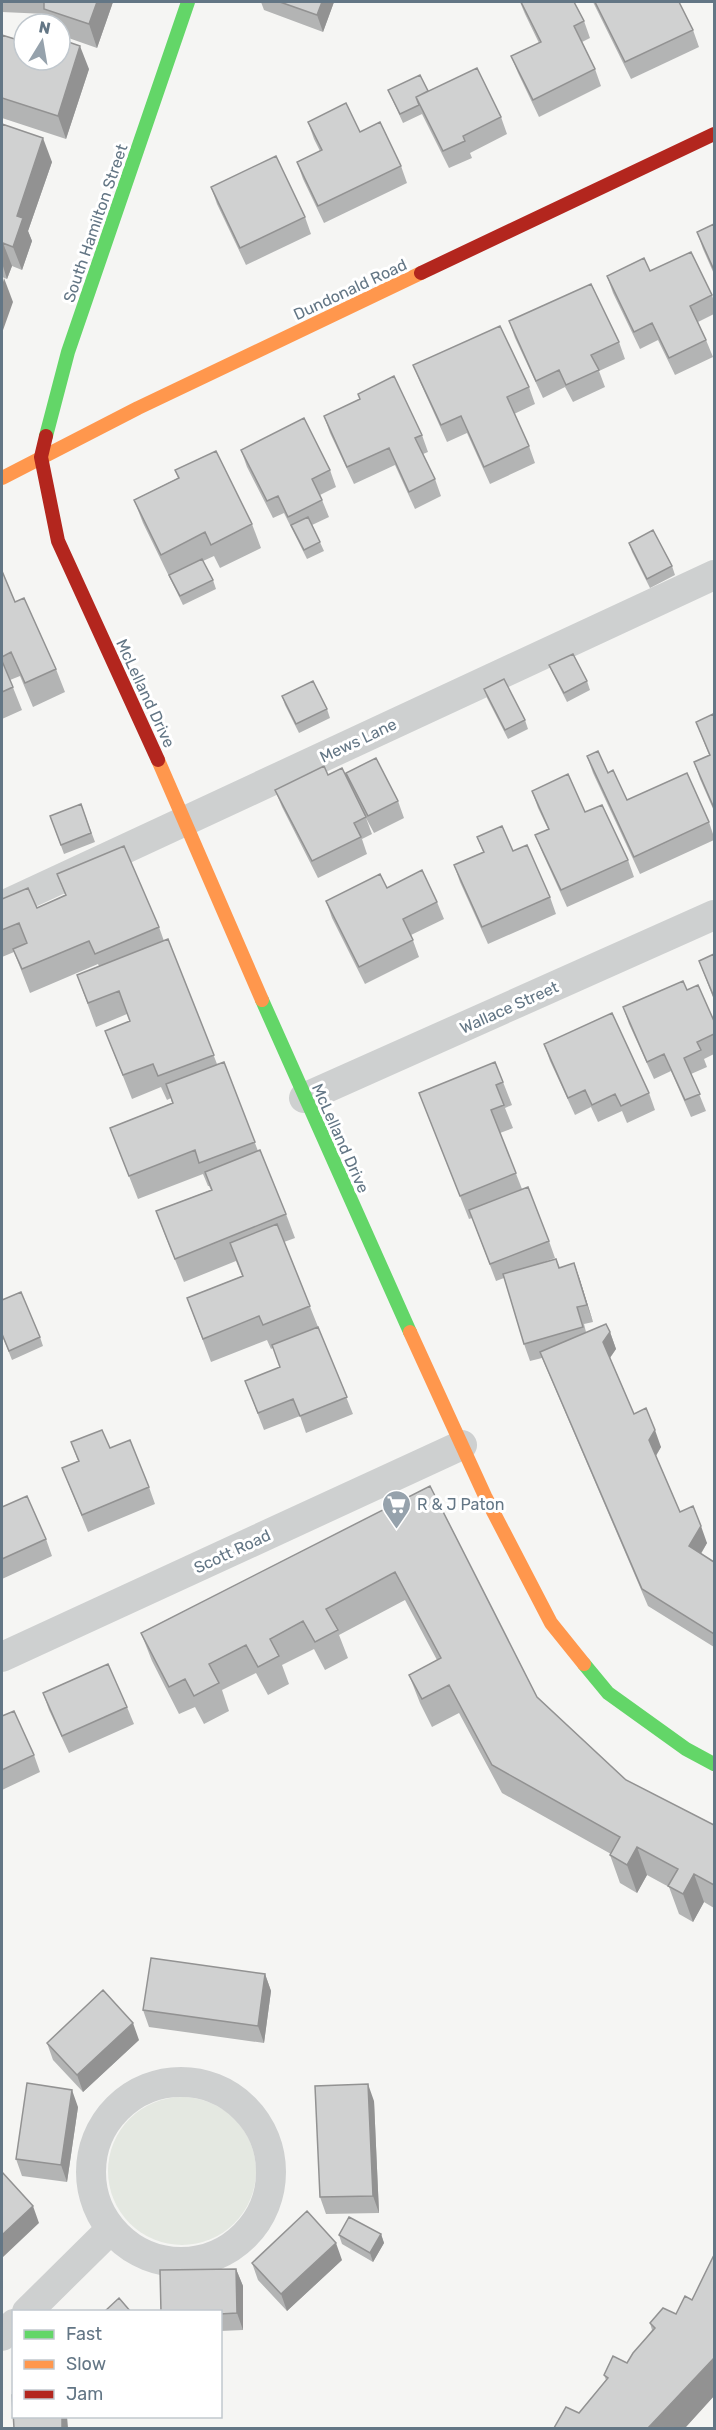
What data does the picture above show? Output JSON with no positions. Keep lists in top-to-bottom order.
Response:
{
  "streets": {
    "street": [
      "South Hamilton Street",
      "Dundonald Road",
      "McLelland Drive",
      "Mews Lane",
      "Wallace Street",
      "Scott Road"
    ]
  },
  "crossings": [
    ["South Hamilton Street", "Dundonald Road"],
    ["South Hamilton Street", "McLelland Drive"],
    ["Dundonald Road", "McLelland Drive"],
    ["McLelland Drive", "Mews Lane"],
    ["McLelland Drive", "Wallace Street"],
    ["McLelland Drive", "Scott Road"]
  ],
  "places": {
    "supermarket": ["R & J Paton"]
  },
  "legend": ["Fast", "Slow", "Jam"],
  "north": "top"
}
